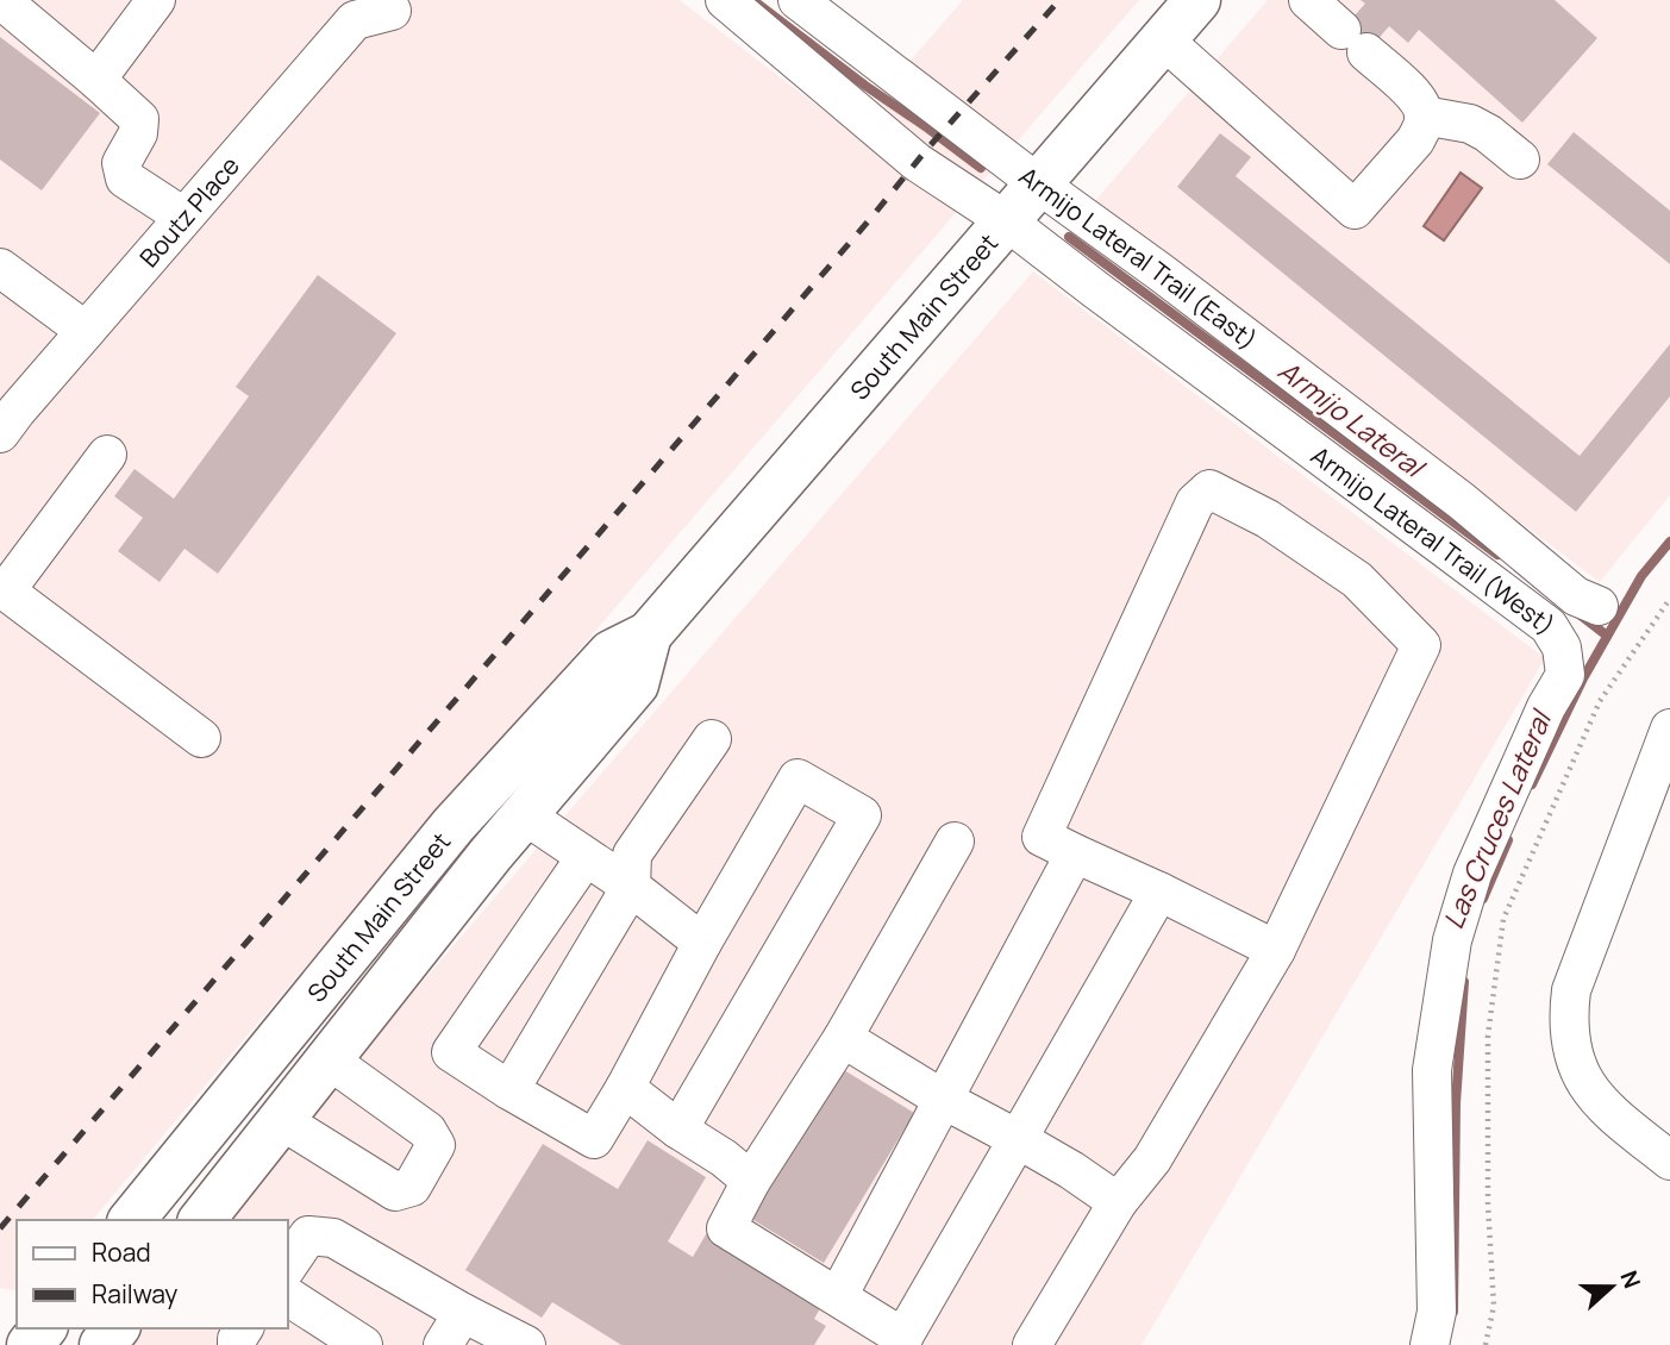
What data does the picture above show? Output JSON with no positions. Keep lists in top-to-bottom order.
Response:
{
  "streets": {
    "main road": ["South Main Street"],
    "street": ["Boutz Place", "Armijo Lateral Trail (East)", "Armijo Lateral Trail (West)"]
  },
  "crossings": [
    ["Armijo Lateral Trail (East)", "South Main Street"],
    ["South Main Street", "Armijo Lateral Trail (West)"]
  ],
  "water": ["Armijo Lateral", "Las Cruces Lateral"],
  "legend": ["Road", "Railway"],
  "north": "right"
}
